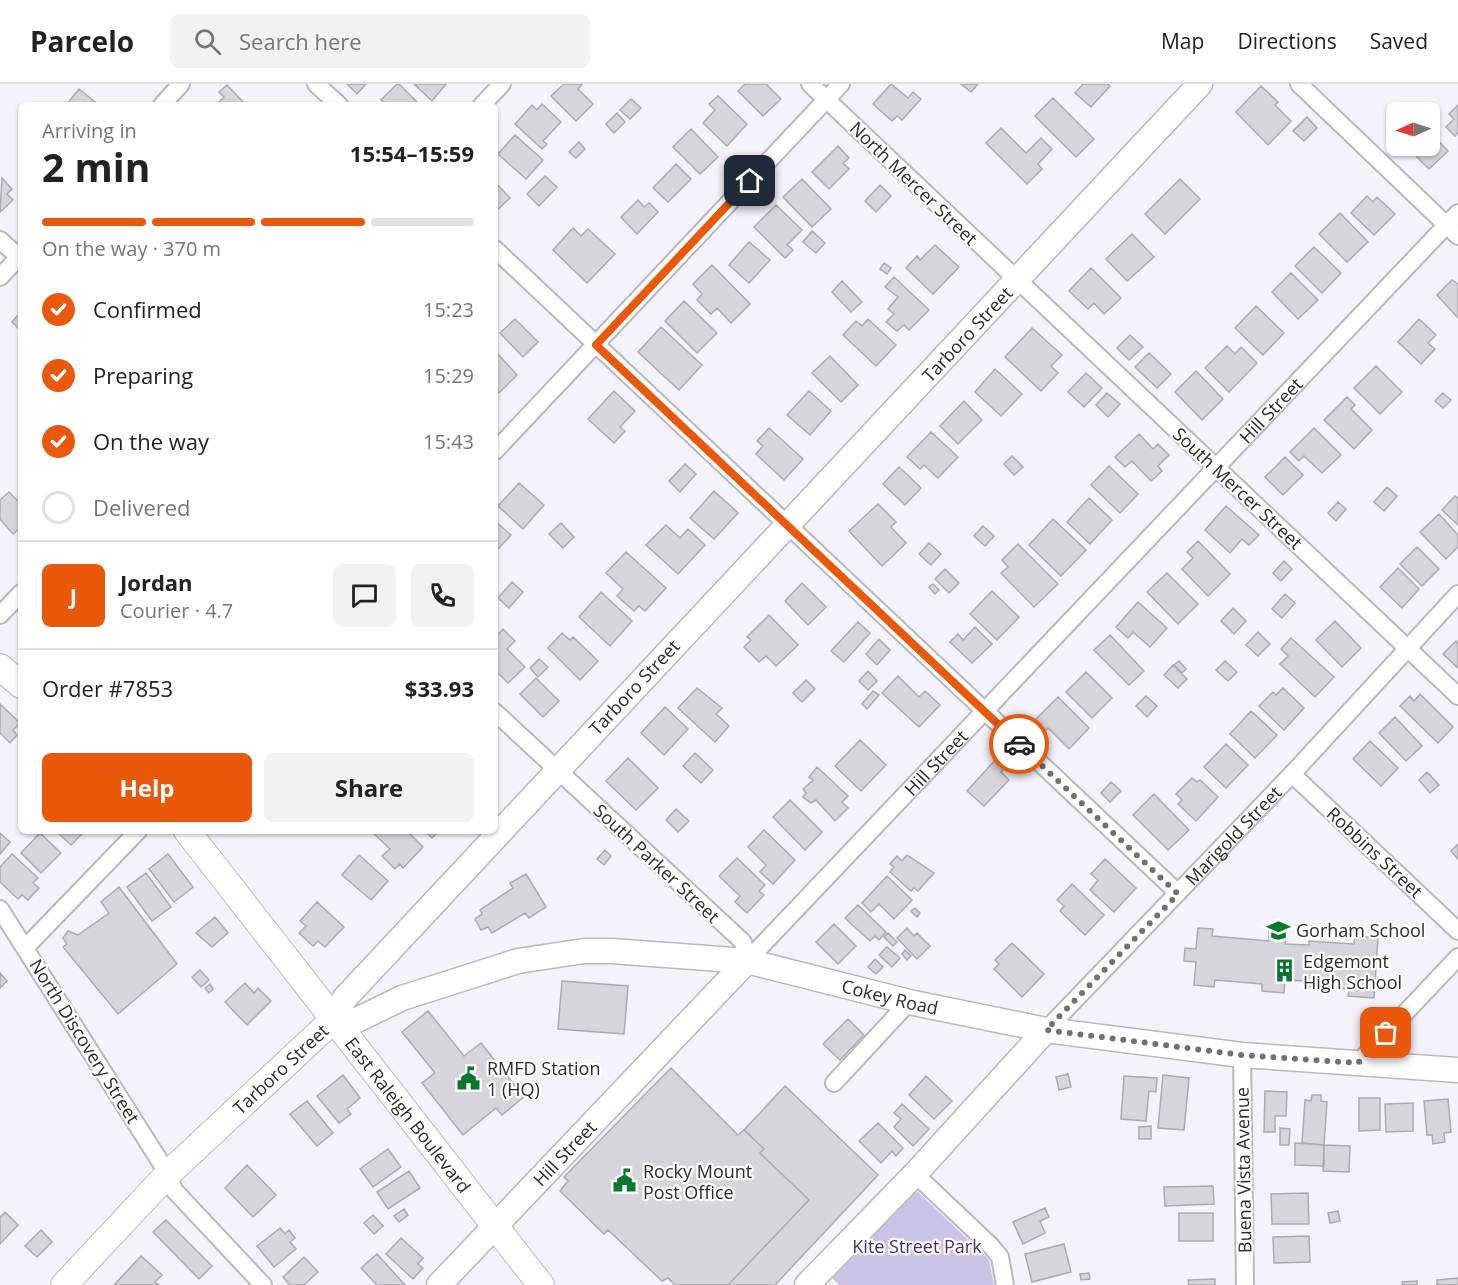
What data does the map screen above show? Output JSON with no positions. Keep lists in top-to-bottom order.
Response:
{
  "streets": {
    "main road": ["Tarboro Street", "East Raleigh Boulevard"],
    "street": [
      "North Mercer Street",
      "Hill Street",
      "South Mercer Street",
      "Marigold Street",
      "Robbins Street",
      "South Parker Street",
      "Cokey Road",
      "North Discovery Street",
      "Buena Vista Avenue"
    ]
  },
  "crossings": [
    ["North Mercer Street", "Tarboro Street"],
    ["North Mercer Street", "South Mercer Street"],
    ["Tarboro Street", "South Mercer Street"],
    ["Tarboro Street", "South Parker Street"],
    ["Tarboro Street", "Cokey Road"],
    ["Tarboro Street", "North Discovery Street"],
    ["Tarboro Street", "East Raleigh Boulevard"],
    ["Hill Street", "South Mercer Street"],
    ["Hill Street", "South Parker Street"],
    ["Hill Street", "Cokey Road"],
    ["Hill Street", "East Raleigh Boulevard"],
    ["South Mercer Street", "Marigold Street"],
    ["Marigold Street", "Robbins Street"],
    ["Marigold Street", "Cokey Road"],
    ["South Parker Street", "Cokey Road"],
    ["Cokey Road", "East Raleigh Boulevard"],
    ["Cokey Road", "Buena Vista Avenue"]
  ],
  "parks": ["Kite Street Park"],
  "places": {
    "school or university": ["Gorham School"],
    "building": ["Edgemont High School"],
    "public building": ["RMFD Station 1 (HQ)", "Rocky Mount Post Office"]
  },
  "north": "left",
  "page": {
    "header": "Parcelo",
    "search": "Search here",
    "nav": ["Map", "Directions", "Saved"],
    "heading": ["2 min", "Arriving in", "15:54–15:59"],
    "panel": [
      "Jordan",
      "Courier · 4.7",
      "Order #7853",
      "$33.93"
    ],
    "bar": "On the way · 370 m",
    "list": [
      ["Confirmed", "15:23"],
      ["Preparing", "15:29"],
      ["On the way", "15:43"],
      "Delivered"
    ],
    "round": "J",
    "buttons": ["Help", "Share"]
  }
}
